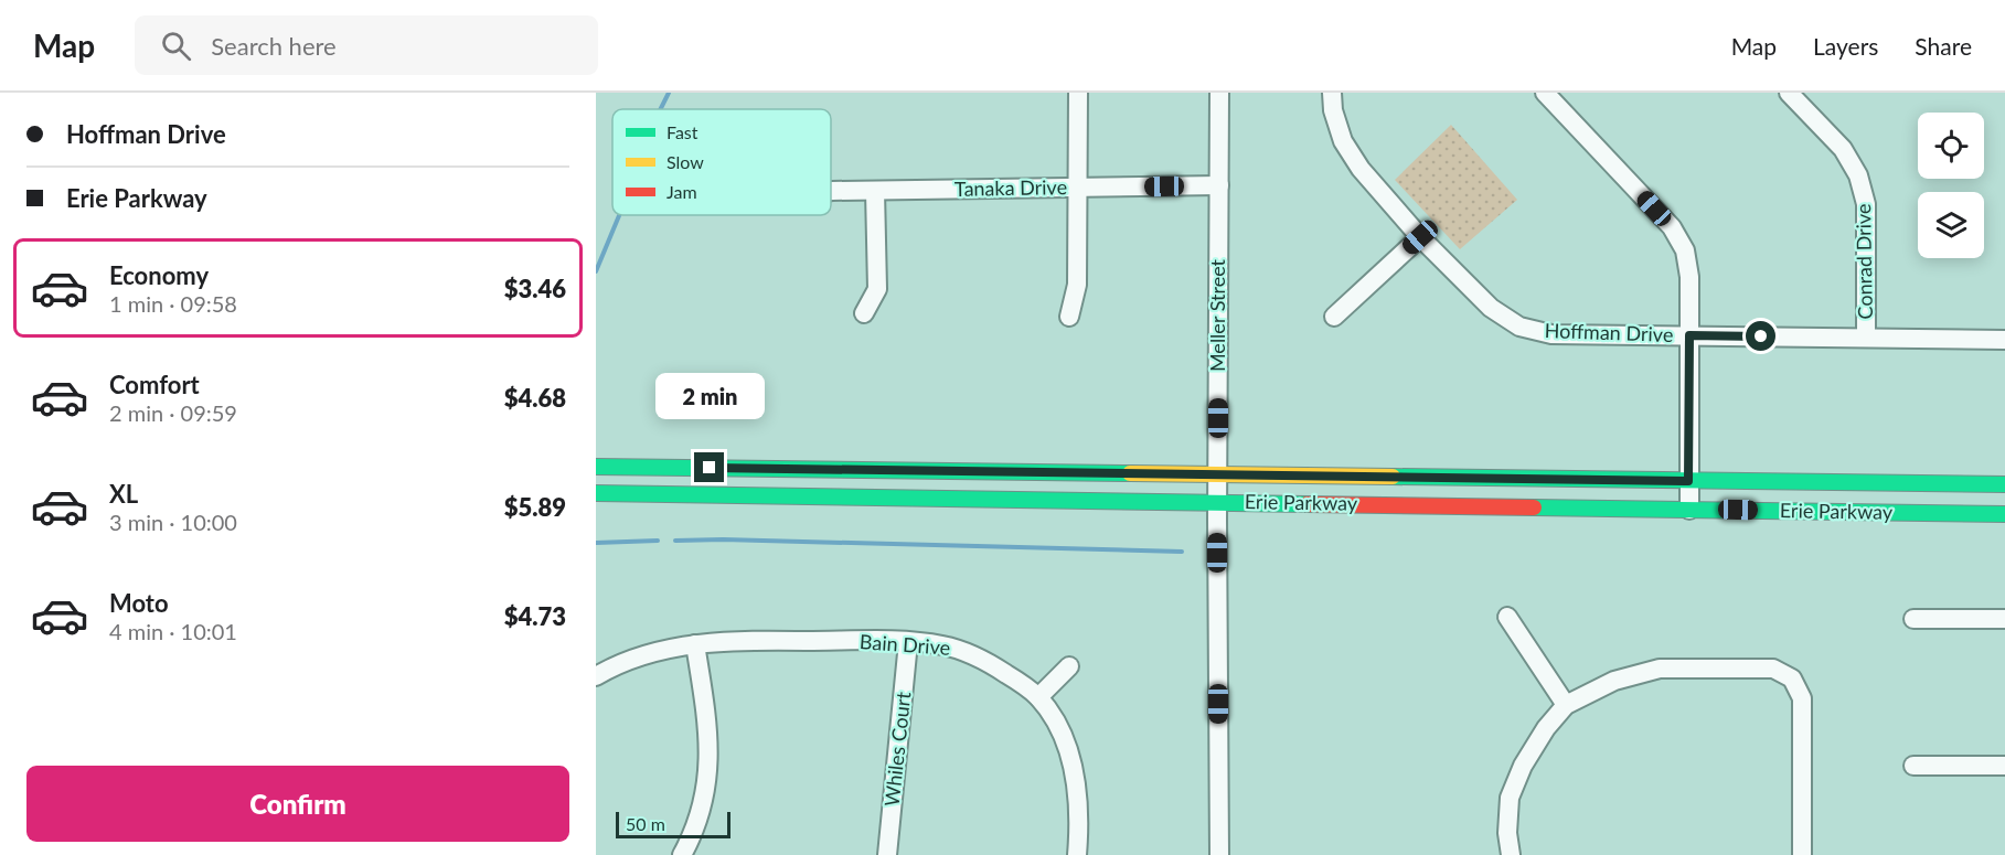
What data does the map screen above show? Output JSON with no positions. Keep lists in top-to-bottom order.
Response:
{
  "streets": {
    "main road": ["Erie Parkway"],
    "street": [
      "Tanaka Drive",
      "Conrad Drive",
      "Meller Street",
      "Hoffman Drive",
      "Bain Drive",
      "Whiles Court"
    ]
  },
  "crossings": [
    ["Tanaka Drive", "Meller Street"],
    ["Conrad Drive", "Hoffman Drive"],
    ["Meller Street", "Erie Parkway"],
    ["Bain Drive", "Whiles Court"]
  ],
  "legend": ["Fast", "Slow", "Jam"],
  "scale_bar": "50 m",
  "page": {
    "header": "Map",
    "search": "Search here",
    "nav": ["Map", "Layers", "Share"],
    "banner": ["Hoffman Drive", "Erie Parkway"],
    "list": [
      {
        "name": "Economy",
        "note": "1 min · 09:58",
        "value": "$3.46"
      },
      {
        "name": "Comfort",
        "note": "2 min · 09:59",
        "value": "$4.68"
      },
      {
        "name": "XL",
        "note": "3 min · 10:00",
        "value": "$5.89"
      },
      {
        "name": "Moto",
        "note": "4 min · 10:01",
        "value": "$4.73"
      }
    ],
    "bubble": "2 min",
    "buttons": "Confirm",
    "scale": "50 m"
  }
}
